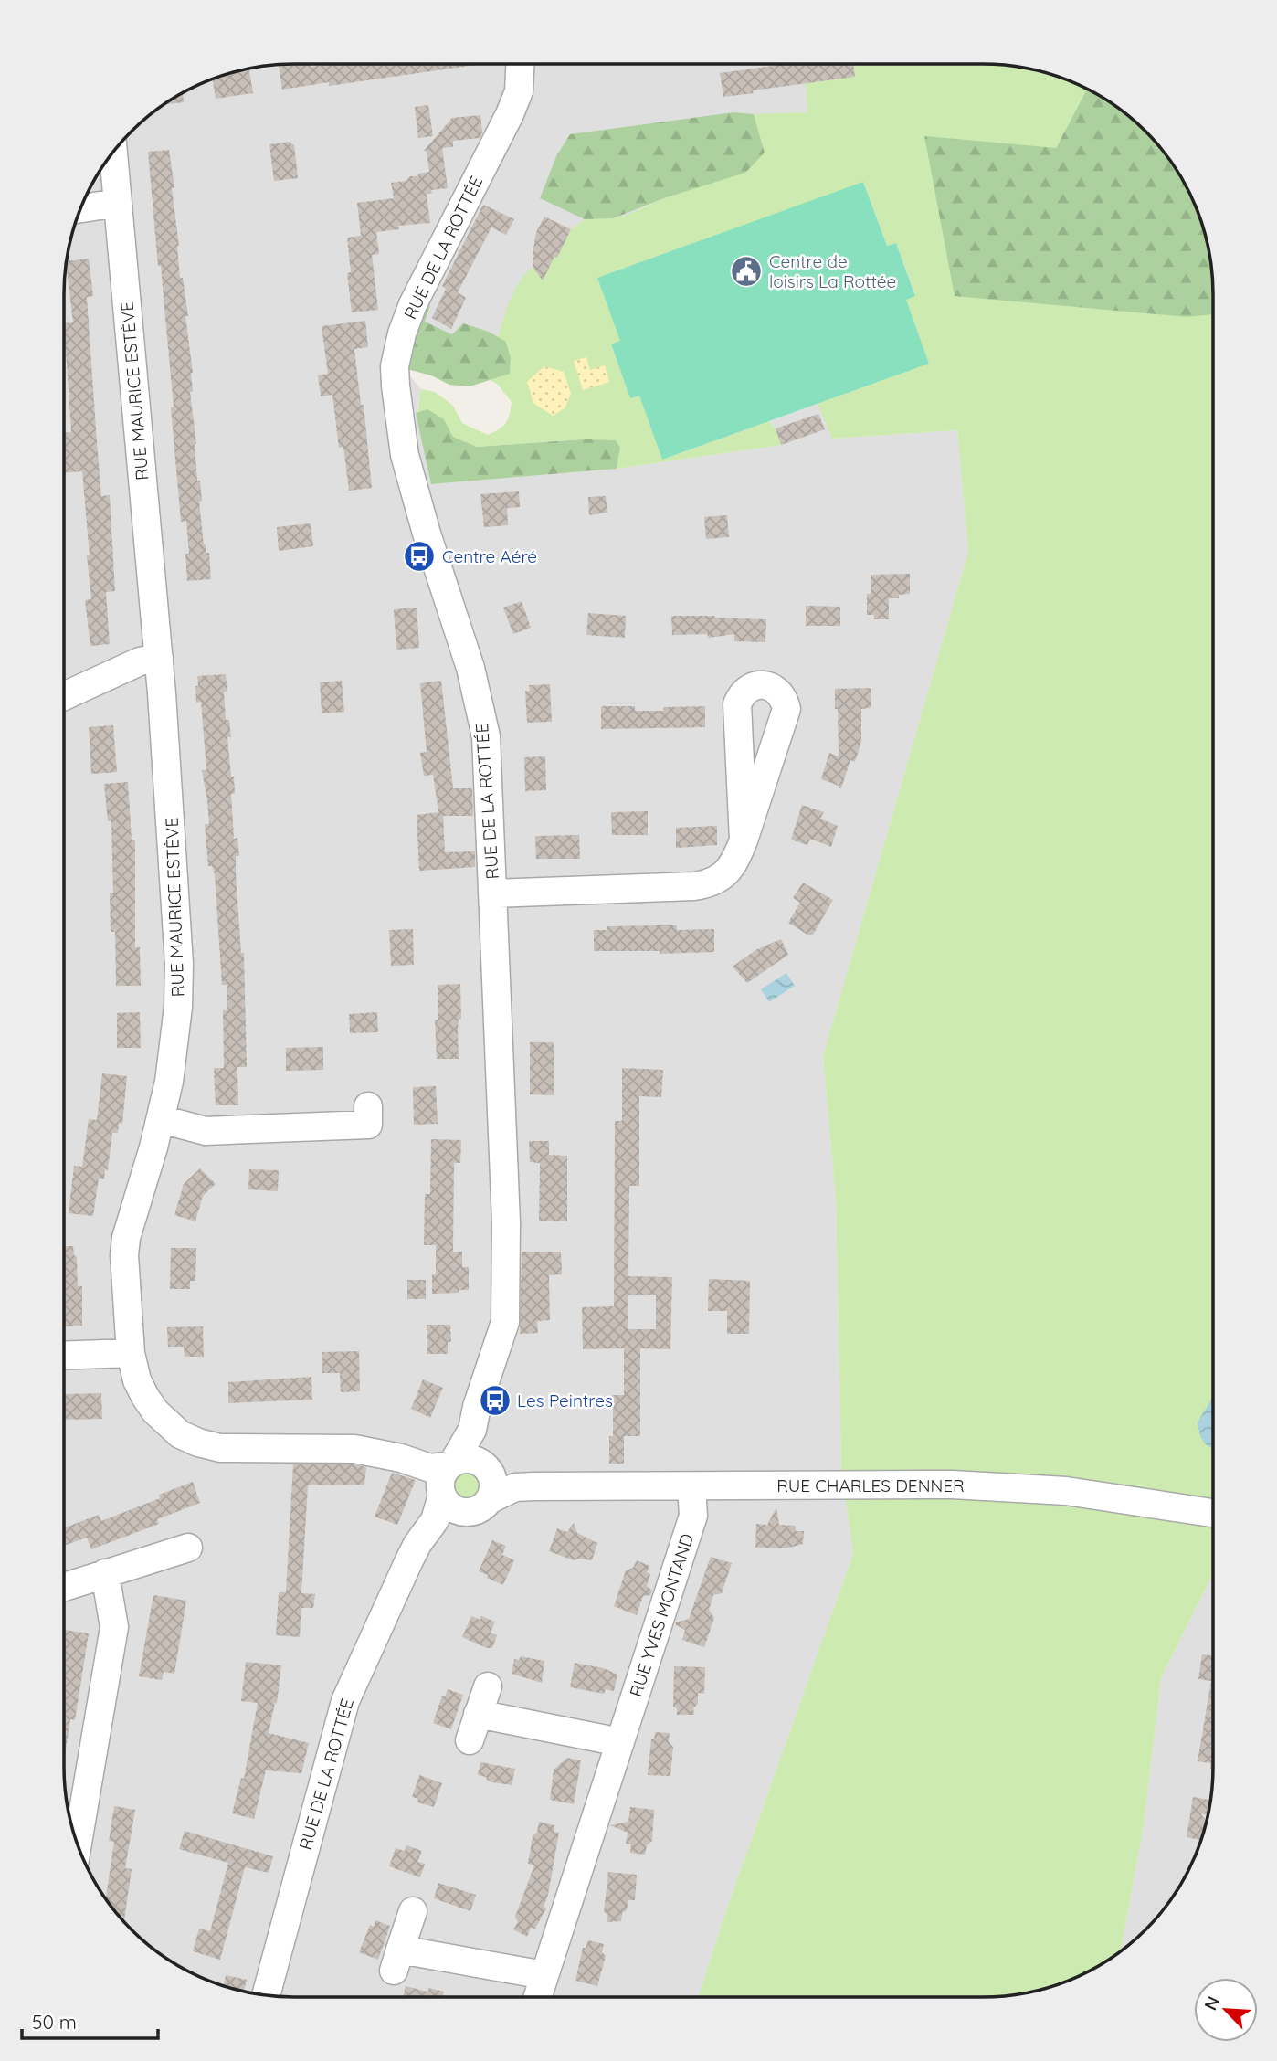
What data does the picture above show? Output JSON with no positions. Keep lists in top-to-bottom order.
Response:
{
  "streets": {
    "street": [
      "RUE DE LA ROTTÉE",
      "RUE MAURICE ESTÈVE",
      "RUE CHARLES DENNER",
      "RUE YVES MONTAND"
    ]
  },
  "crossings": [
    ["RUE DE LA ROTTÉE", "RUE MAURICE ESTÈVE"],
    ["RUE MAURICE ESTÈVE", "RUE CHARLES DENNER"],
    ["RUE CHARLES DENNER", "RUE YVES MONTAND"]
  ],
  "places": {
    "public building": ["Centre de loisirs La Rottée"],
    "bus stop": ["Centre Aéré", "Les Peintres"]
  },
  "scale_bar": "50 m",
  "north": "top left"
}
